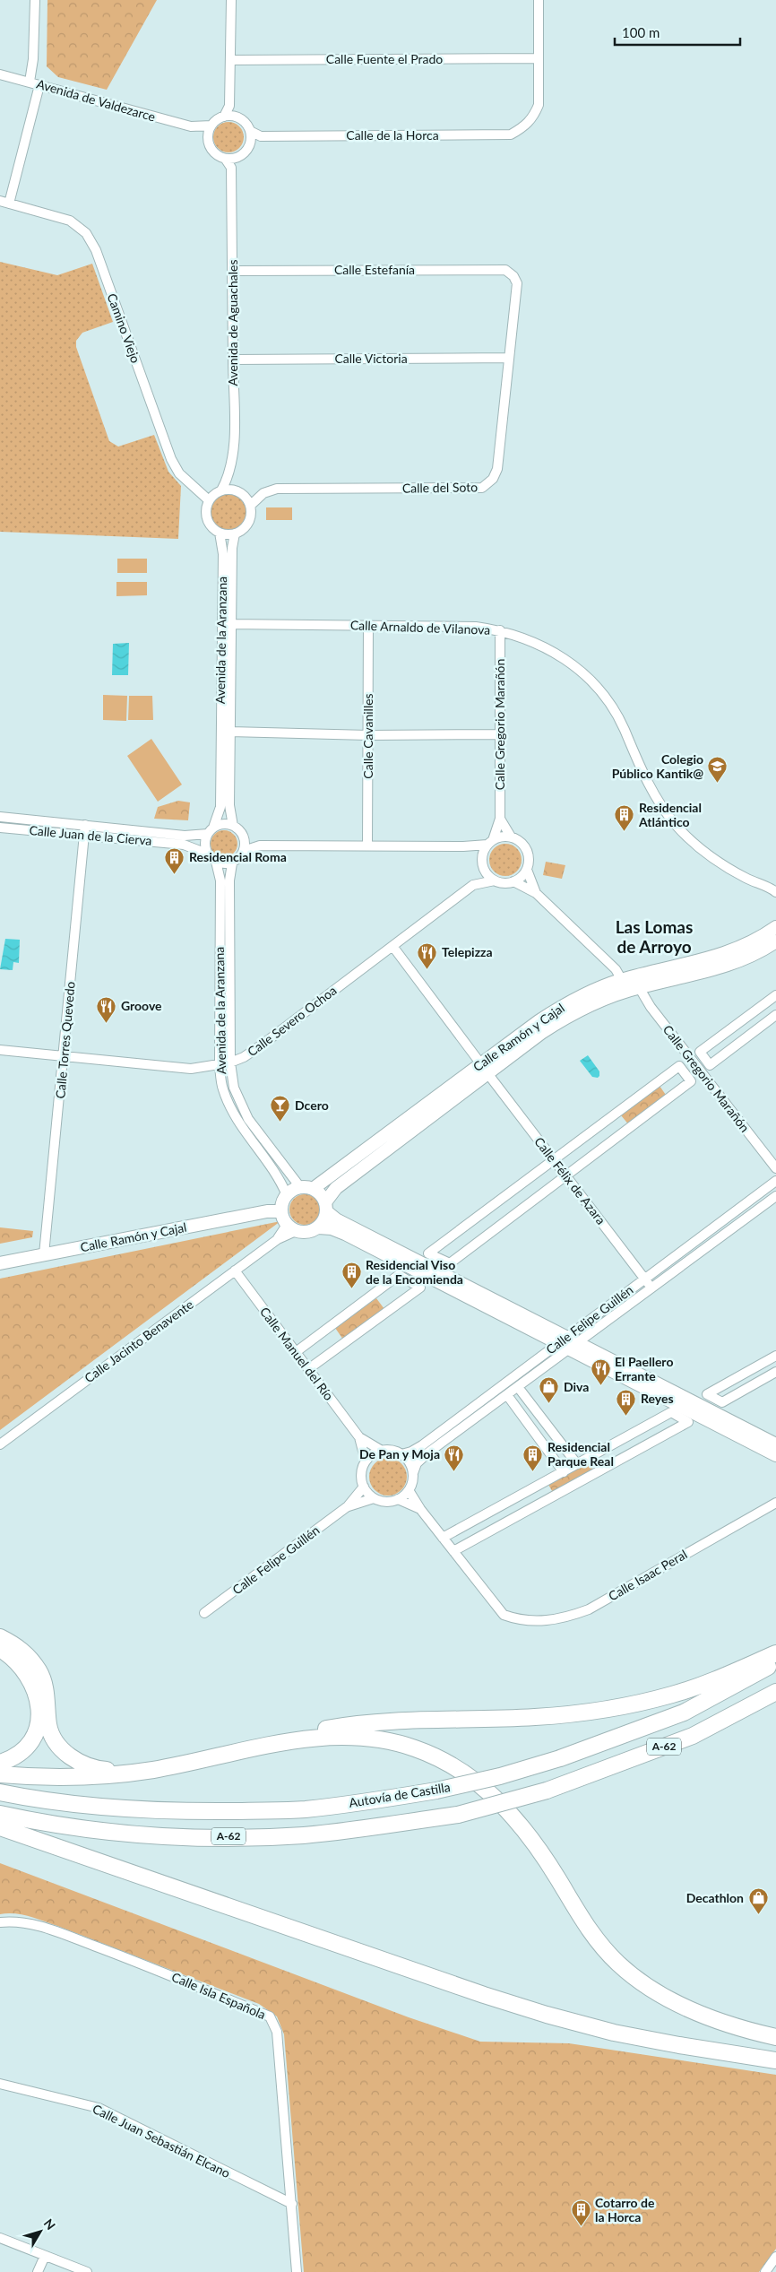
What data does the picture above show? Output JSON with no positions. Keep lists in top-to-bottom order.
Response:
{
  "streets": {
    "highway": ["A-62", "Autovía de Castilla"],
    "street": [
      "Calle Fuente el Prado",
      "Avenida de Valdezarce",
      "Calle de la Horca",
      "Calle Estefanía",
      "Avenida de Aguachales",
      "Camino Viejo",
      "Calle Victoria",
      "Calle del Soto",
      "Calle Arnaldo de Vilanova",
      "Avenida de la Aranzana",
      "Calle Gregorio Marañón",
      "Calle Cavanilles",
      "Calle Juan de la Cierva",
      "Calle Severo Ochoa",
      "Calle Ramón y Cajal",
      "Calle Torres Quevedo",
      "Calle Félix de Azara",
      "Calle Felipe Guillén",
      "Calle Jacinto Benavente",
      "Calle Manuel del Río",
      "Calle Isaac Peral",
      "Calle Isla Española",
      "Calle Juan Sebastián Elcano"
    ]
  },
  "crossings": [
    ["Calle Fuente el Prado", "Calle de la Horca"],
    ["Avenida de Valdezarce", "Calle de la Horca"],
    ["Calle Estefanía", "Avenida de Aguachales"],
    ["Calle Estefanía", "Calle del Soto"],
    ["Avenida de Aguachales", "Camino Viejo"],
    ["Avenida de Aguachales", "Calle Victoria"],
    ["Avenida de Aguachales", "Calle del Soto"],
    ["Avenida de Aguachales", "Avenida de la Aranzana"],
    ["Camino Viejo", "Calle del Soto"],
    ["Camino Viejo", "Avenida de la Aranzana"],
    ["Calle Victoria", "Calle del Soto"],
    ["Calle del Soto", "Avenida de la Aranzana"],
    ["Calle Arnaldo de Vilanova", "Avenida de la Aranzana"],
    ["Calle Arnaldo de Vilanova", "Calle Gregorio Marañón"],
    ["Calle Arnaldo de Vilanova", "Calle Cavanilles"],
    ["Avenida de la Aranzana", "Calle Juan de la Cierva"],
    ["Avenida de la Aranzana", "Calle Severo Ochoa"],
    ["Avenida de la Aranzana", "Calle Ramón y Cajal"],
    ["Avenida de la Aranzana", "Calle Jacinto Benavente"],
    ["Calle Gregorio Marañón", "Calle Severo Ochoa"],
    ["Calle Gregorio Marañón", "Calle Ramón y Cajal"],
    ["Calle Juan de la Cierva", "Calle Torres Quevedo"],
    ["Calle Severo Ochoa", "Calle Torres Quevedo"],
    ["Calle Severo Ochoa", "Calle Félix de Azara"],
    ["Calle Ramón y Cajal", "Calle Torres Quevedo"],
    ["Calle Ramón y Cajal", "Calle Félix de Azara"],
    ["Calle Ramón y Cajal", "Calle Jacinto Benavente"],
    ["Calle Félix de Azara", "Calle Felipe Guillén"],
    ["Calle Felipe Guillén", "Calle Manuel del Río"],
    ["Calle Jacinto Benavente", "Calle Manuel del Río"],
    ["Calle Isla Española", "Calle Juan Sebastián Elcano"]
  ],
  "districts": ["Las Lomas de Arroyo"],
  "places": {
    "school or university": ["Colegio Público Kantik@"],
    "building": [
      "Residencial Atlántico",
      "Residencial Roma",
      "Residencial Viso de la Encomienda",
      "Reyes",
      "Residencial Parque Real",
      "Cotarro de la Horca"
    ],
    "restaurant": [
      "Telepizza",
      "Groove",
      "El Paellero Errante",
      "De Pan y Moja"
    ],
    "bar": ["Dcero"],
    "shop": ["Diva", "Decathlon"]
  },
  "scale_bar": "100 m",
  "north": "top right"
}
